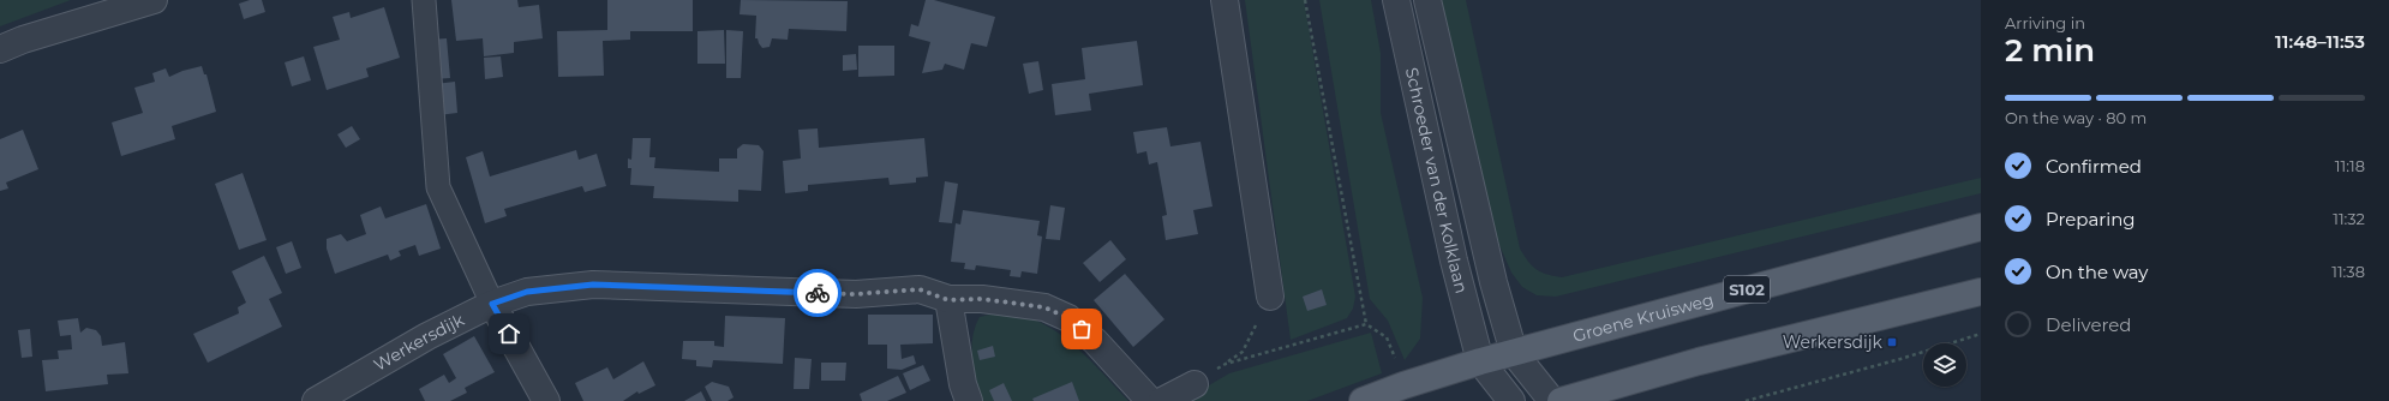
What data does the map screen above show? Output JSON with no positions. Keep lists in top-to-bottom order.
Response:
{
  "streets": {
    "main road": ["S102", "Groene Kruisweg"],
    "street": ["Schroeder van der Kolklaan", "Werkersdijk"]
  },
  "crossings": [
    ["Schroeder van der Kolklaan", "Groene Kruisweg"]
  ],
  "places": {
    "transit": ["Werkersdijk"]
  },
  "page": {
    "heading": ["2 min", "Arriving in", "11:48–11:53"],
    "bar": "On the way · 80 m",
    "list": [
      ["Confirmed", "11:18"],
      ["Preparing", "11:32"],
      ["On the way", "11:38"],
      "Delivered"
    ]
  }
}
